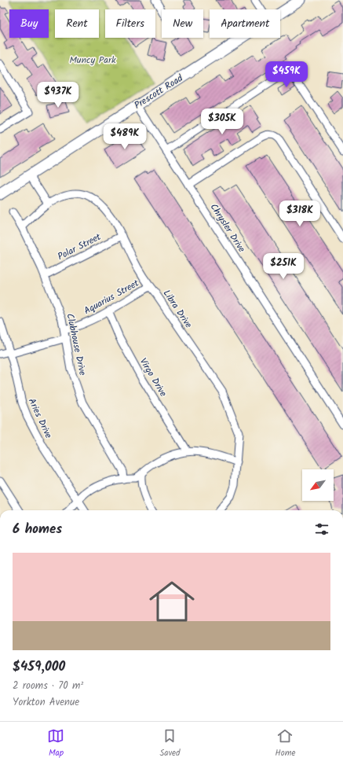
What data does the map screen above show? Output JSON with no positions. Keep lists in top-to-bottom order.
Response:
{
  "streets": {
    "main road": ["Prescott Road"],
    "street": [
      "Chrysler Drive",
      "Polar Street",
      "Aquarius Street",
      "Libra Drive",
      "Clubhouse Drive",
      "Virgo Drive",
      "Aries Drive"
    ]
  },
  "crossings": [
    ["Prescott Road", "Chrysler Drive"],
    ["Polar Street", "Libra Drive"],
    ["Polar Street", "Clubhouse Drive"],
    ["Aquarius Street", "Libra Drive"],
    ["Aquarius Street", "Clubhouse Drive"],
    ["Aquarius Street", "Virgo Drive"],
    ["Libra Drive", "Clubhouse Drive"]
  ],
  "parks": ["Muncy Park"],
  "north": "bottom left",
  "page": {
    "chip": [
      "Buy",
      "Rent",
      "Filters",
      "New",
      "Apartment"
    ],
    "price": [
      "$459K",
      "$937K",
      "$305K",
      "$489K",
      "$318K",
      "$251K"
    ],
    "heading": "6 homes",
    "list": [
      {
        "name": "$459,000",
        "note": "2 rooms · 70 m² · Yorkton Avenue"
      }
    ],
    "tabs": ["Map", "Saved", "Home"]
  }
}
